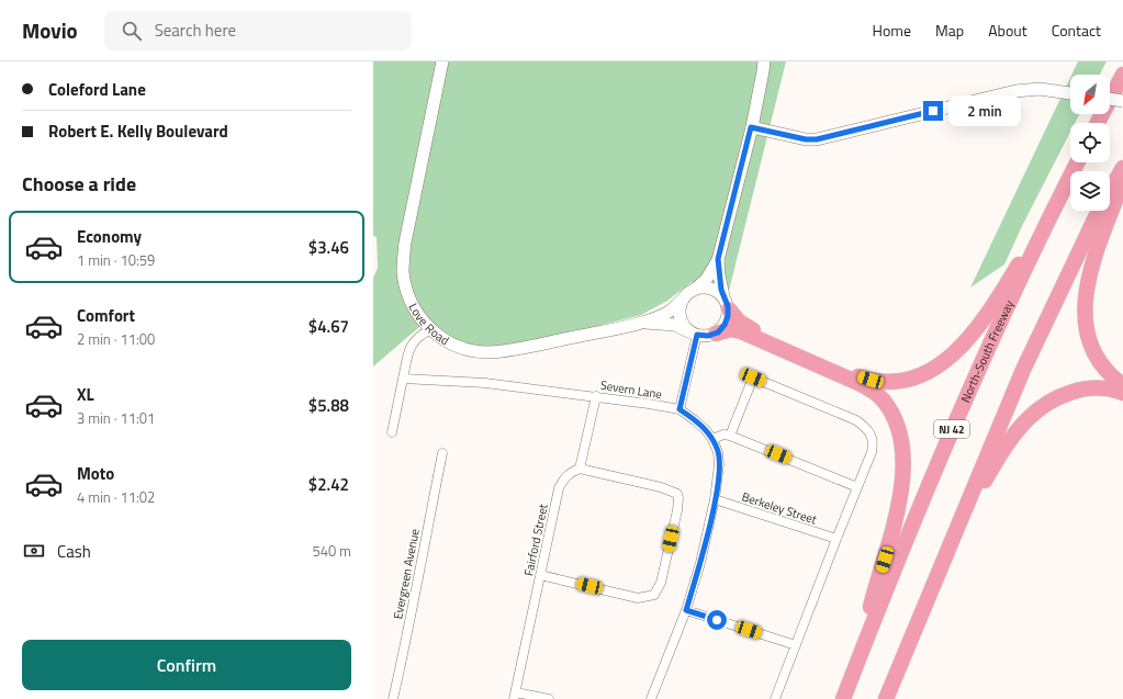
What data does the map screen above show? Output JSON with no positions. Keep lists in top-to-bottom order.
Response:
{
  "streets": {
    "highway": ["North-South Freeway", "NJ 42"],
    "street": [
      "Love Road",
      "Severn Lane",
      "Berkeley Street",
      "Fairford Street",
      "Evergreen Avenue"
    ]
  },
  "crossings": [
    ["Severn Lane", "Berkeley Street"]
  ],
  "north": "bottom left",
  "page": {
    "header": "Movio",
    "search": "Search here",
    "nav": [
      "Home",
      "Map",
      "About",
      "Contact"
    ],
    "banner": ["Coleford Lane", "Robert E. Kelly Boulevard"],
    "bubble": "2 min",
    "heading": "Choose a ride",
    "list": [
      {
        "name": "Economy",
        "note": "1 min · 10:59",
        "value": "$3.46"
      },
      {
        "name": "Comfort",
        "note": "2 min · 11:00",
        "value": "$4.67"
      },
      {
        "name": "XL",
        "note": "3 min · 11:01",
        "value": "$5.88"
      },
      {
        "name": "Moto",
        "note": "4 min · 11:02",
        "value": "$2.42"
      }
    ],
    "pay": ["Cash", "540 m"],
    "buttons": "Confirm"
  }
}
